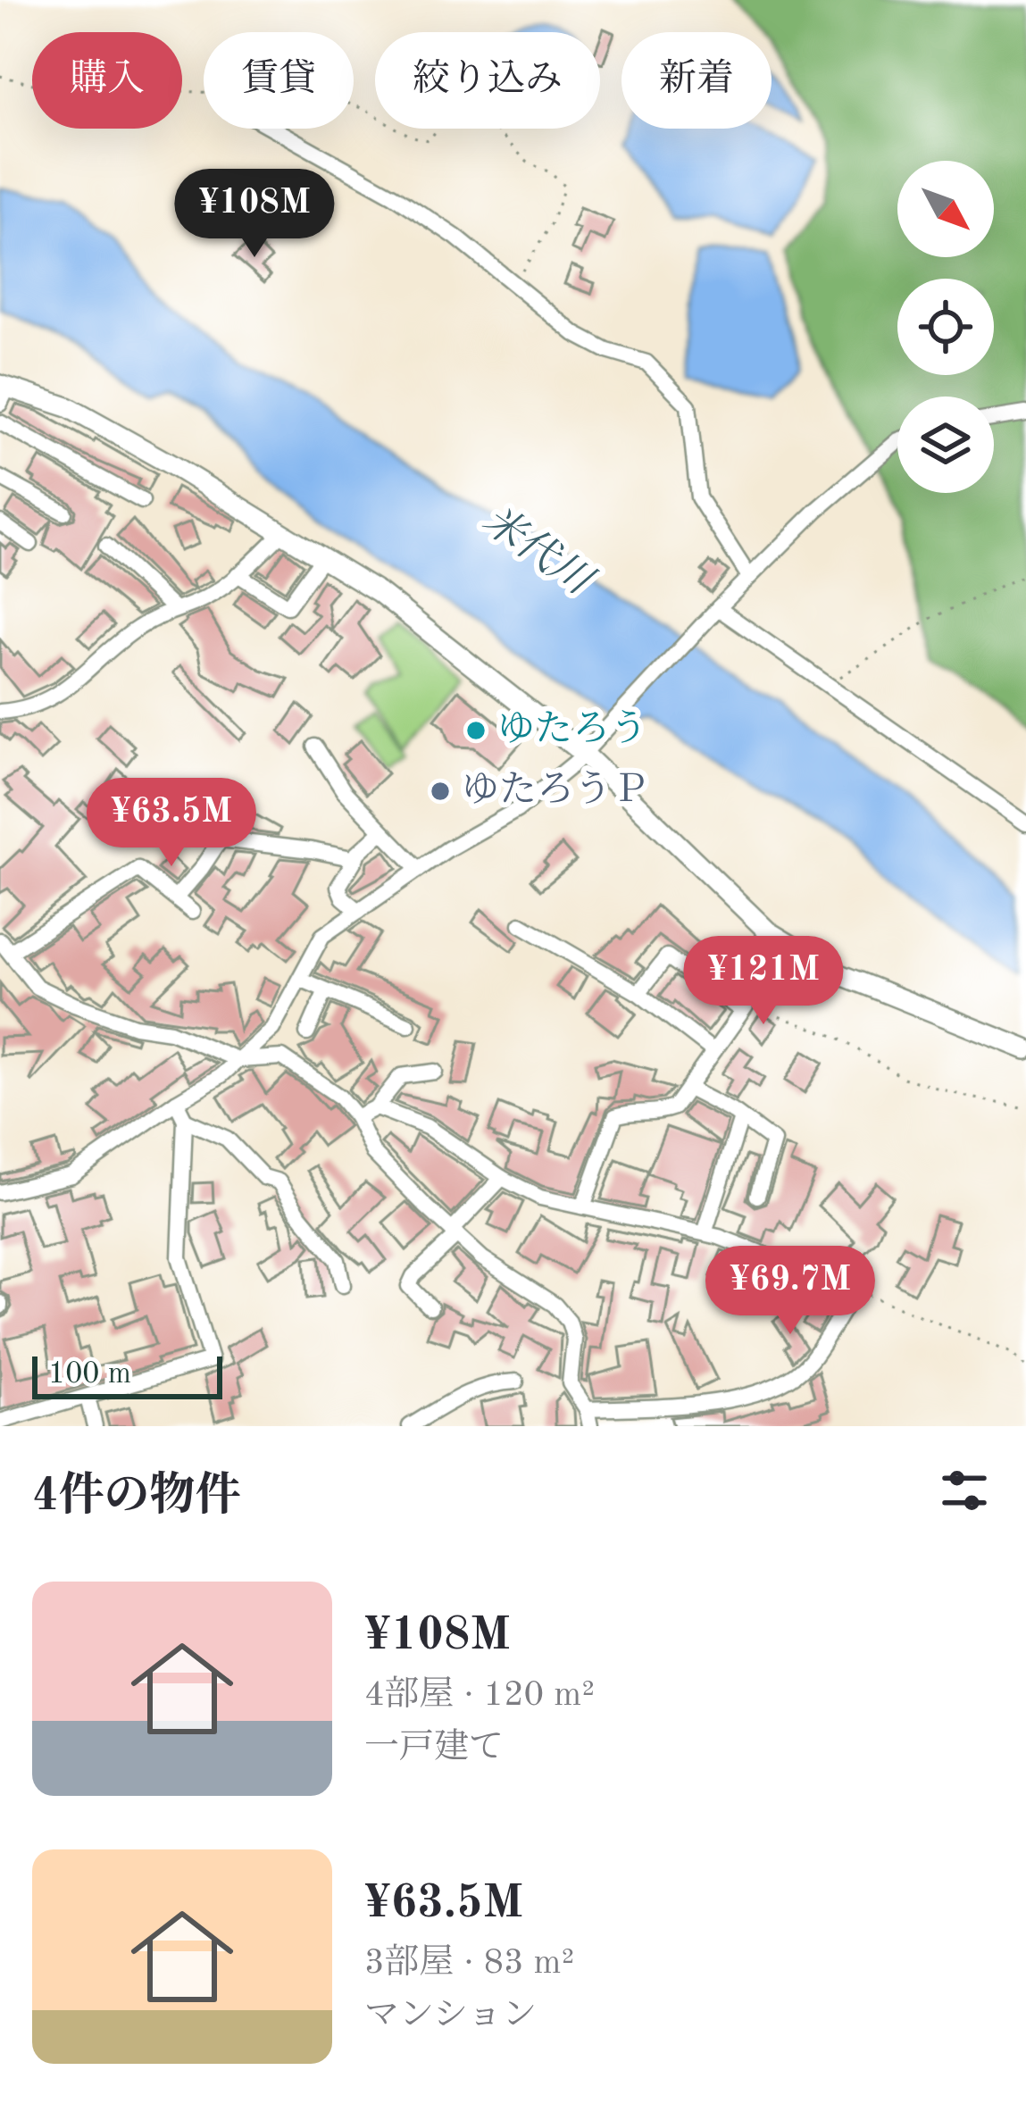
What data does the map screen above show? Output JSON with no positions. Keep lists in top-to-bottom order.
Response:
{
  "water": ["米代川"],
  "places": ["ゆたろう", "ゆたろうＰ"],
  "scale_bar": "100 m",
  "north": "bottom right",
  "page": {
    "chip": [
      "購入",
      "賃貸",
      "絞り込み",
      "新着"
    ],
    "price": [
      "¥108M",
      "¥63.5M",
      "¥121M",
      "¥69.7M"
    ],
    "scale": "100 m",
    "heading": "4件の物件",
    "list": [
      {
        "name": "¥108M",
        "note": "4部屋 · 120 m² · 一戸建て"
      },
      {
        "name": "¥63.5M",
        "note": "3部屋 · 83 m² · マンション"
      }
    ]
  }
}
